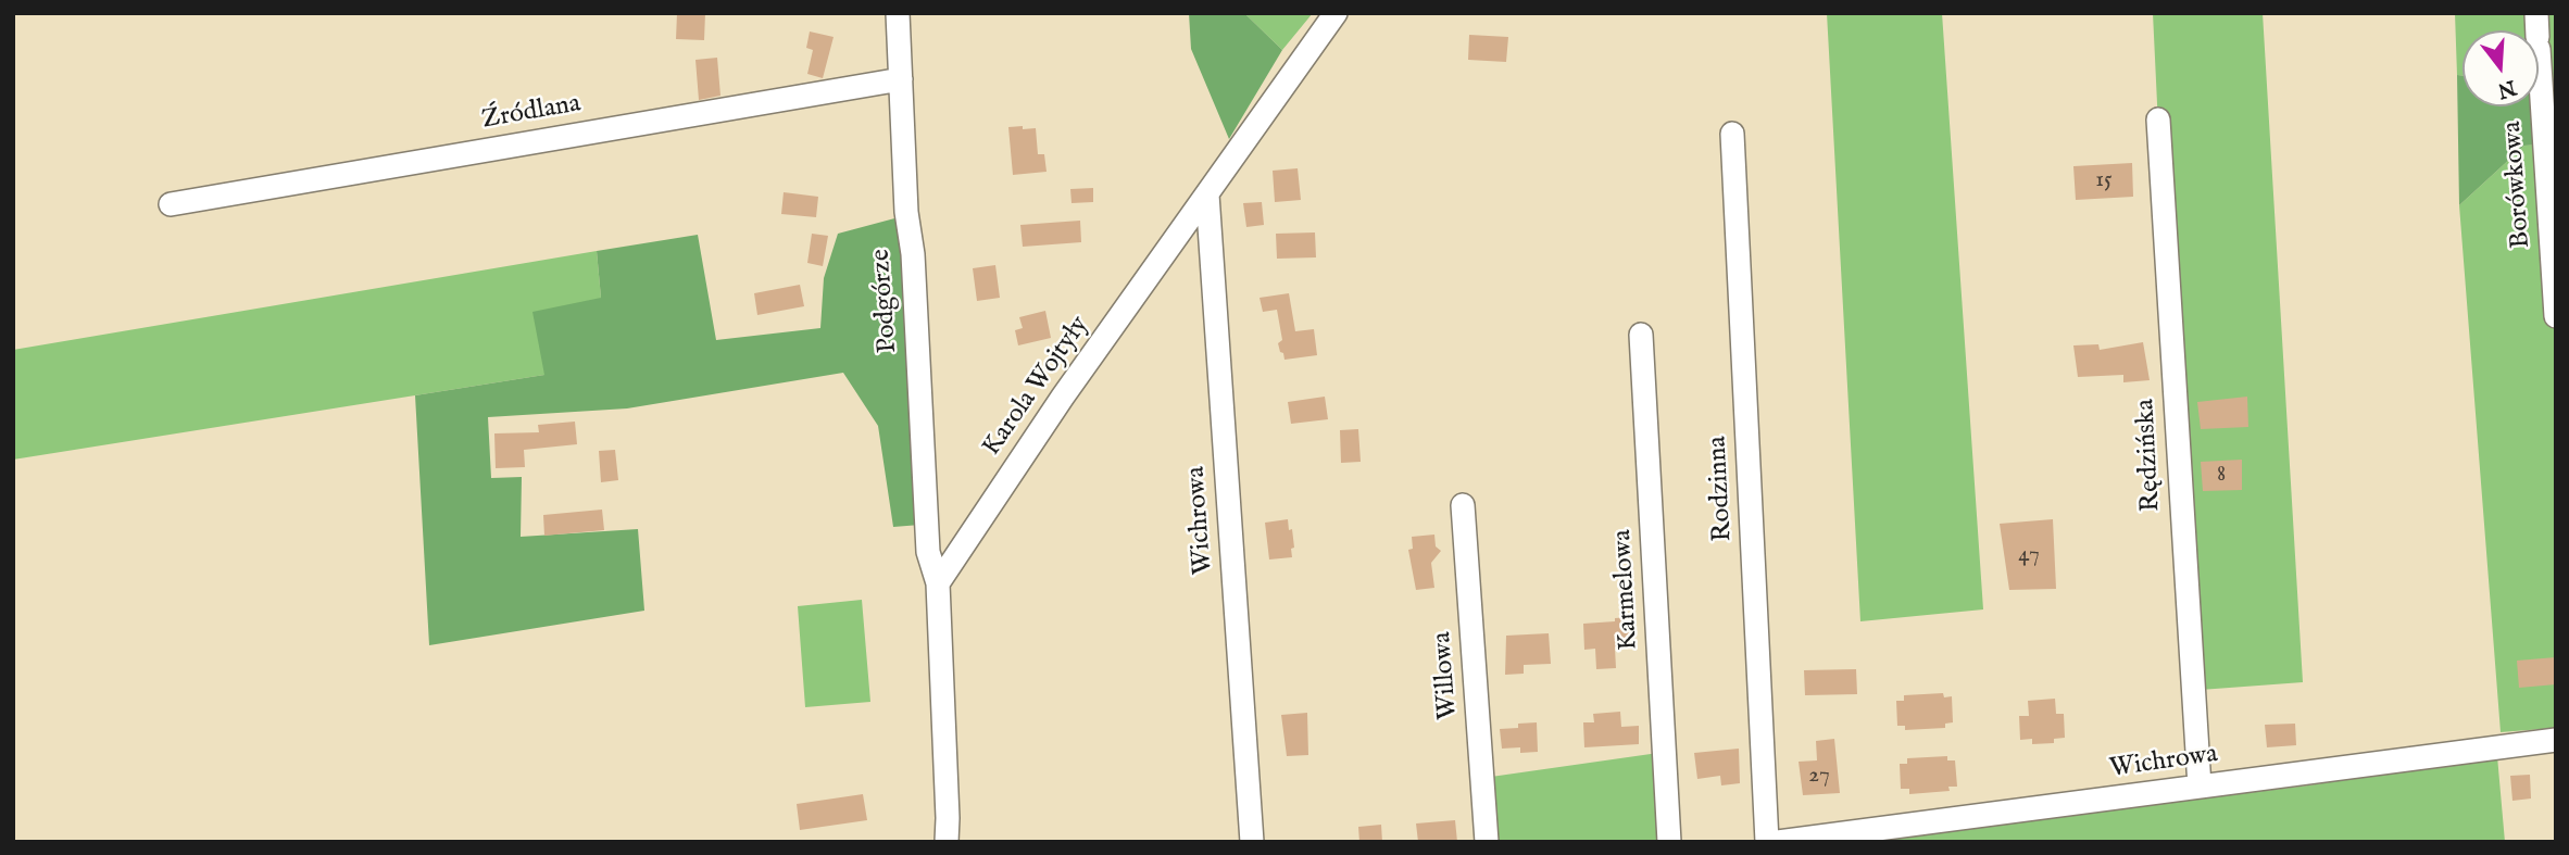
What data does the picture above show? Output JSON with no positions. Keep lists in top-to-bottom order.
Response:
{
  "streets": {
    "street": [
      "Źródlana",
      "Borówkowa",
      "Podgórze",
      "Karola Wojtyły",
      "Rędzińska",
      "Rodzinna",
      "Wichrowa",
      "Karmelowa",
      "Willowa"
    ]
  },
  "crossings": [
    ["Źródlana", "Podgórze"],
    ["Podgórze", "Karola Wojtyły"],
    ["Karola Wojtyły", "Wichrowa"],
    ["Rędzińska", "Wichrowa"]
  ],
  "house_numbers": [
    "15",
    "8",
    "47",
    "27"
  ],
  "north": "bottom"
}
